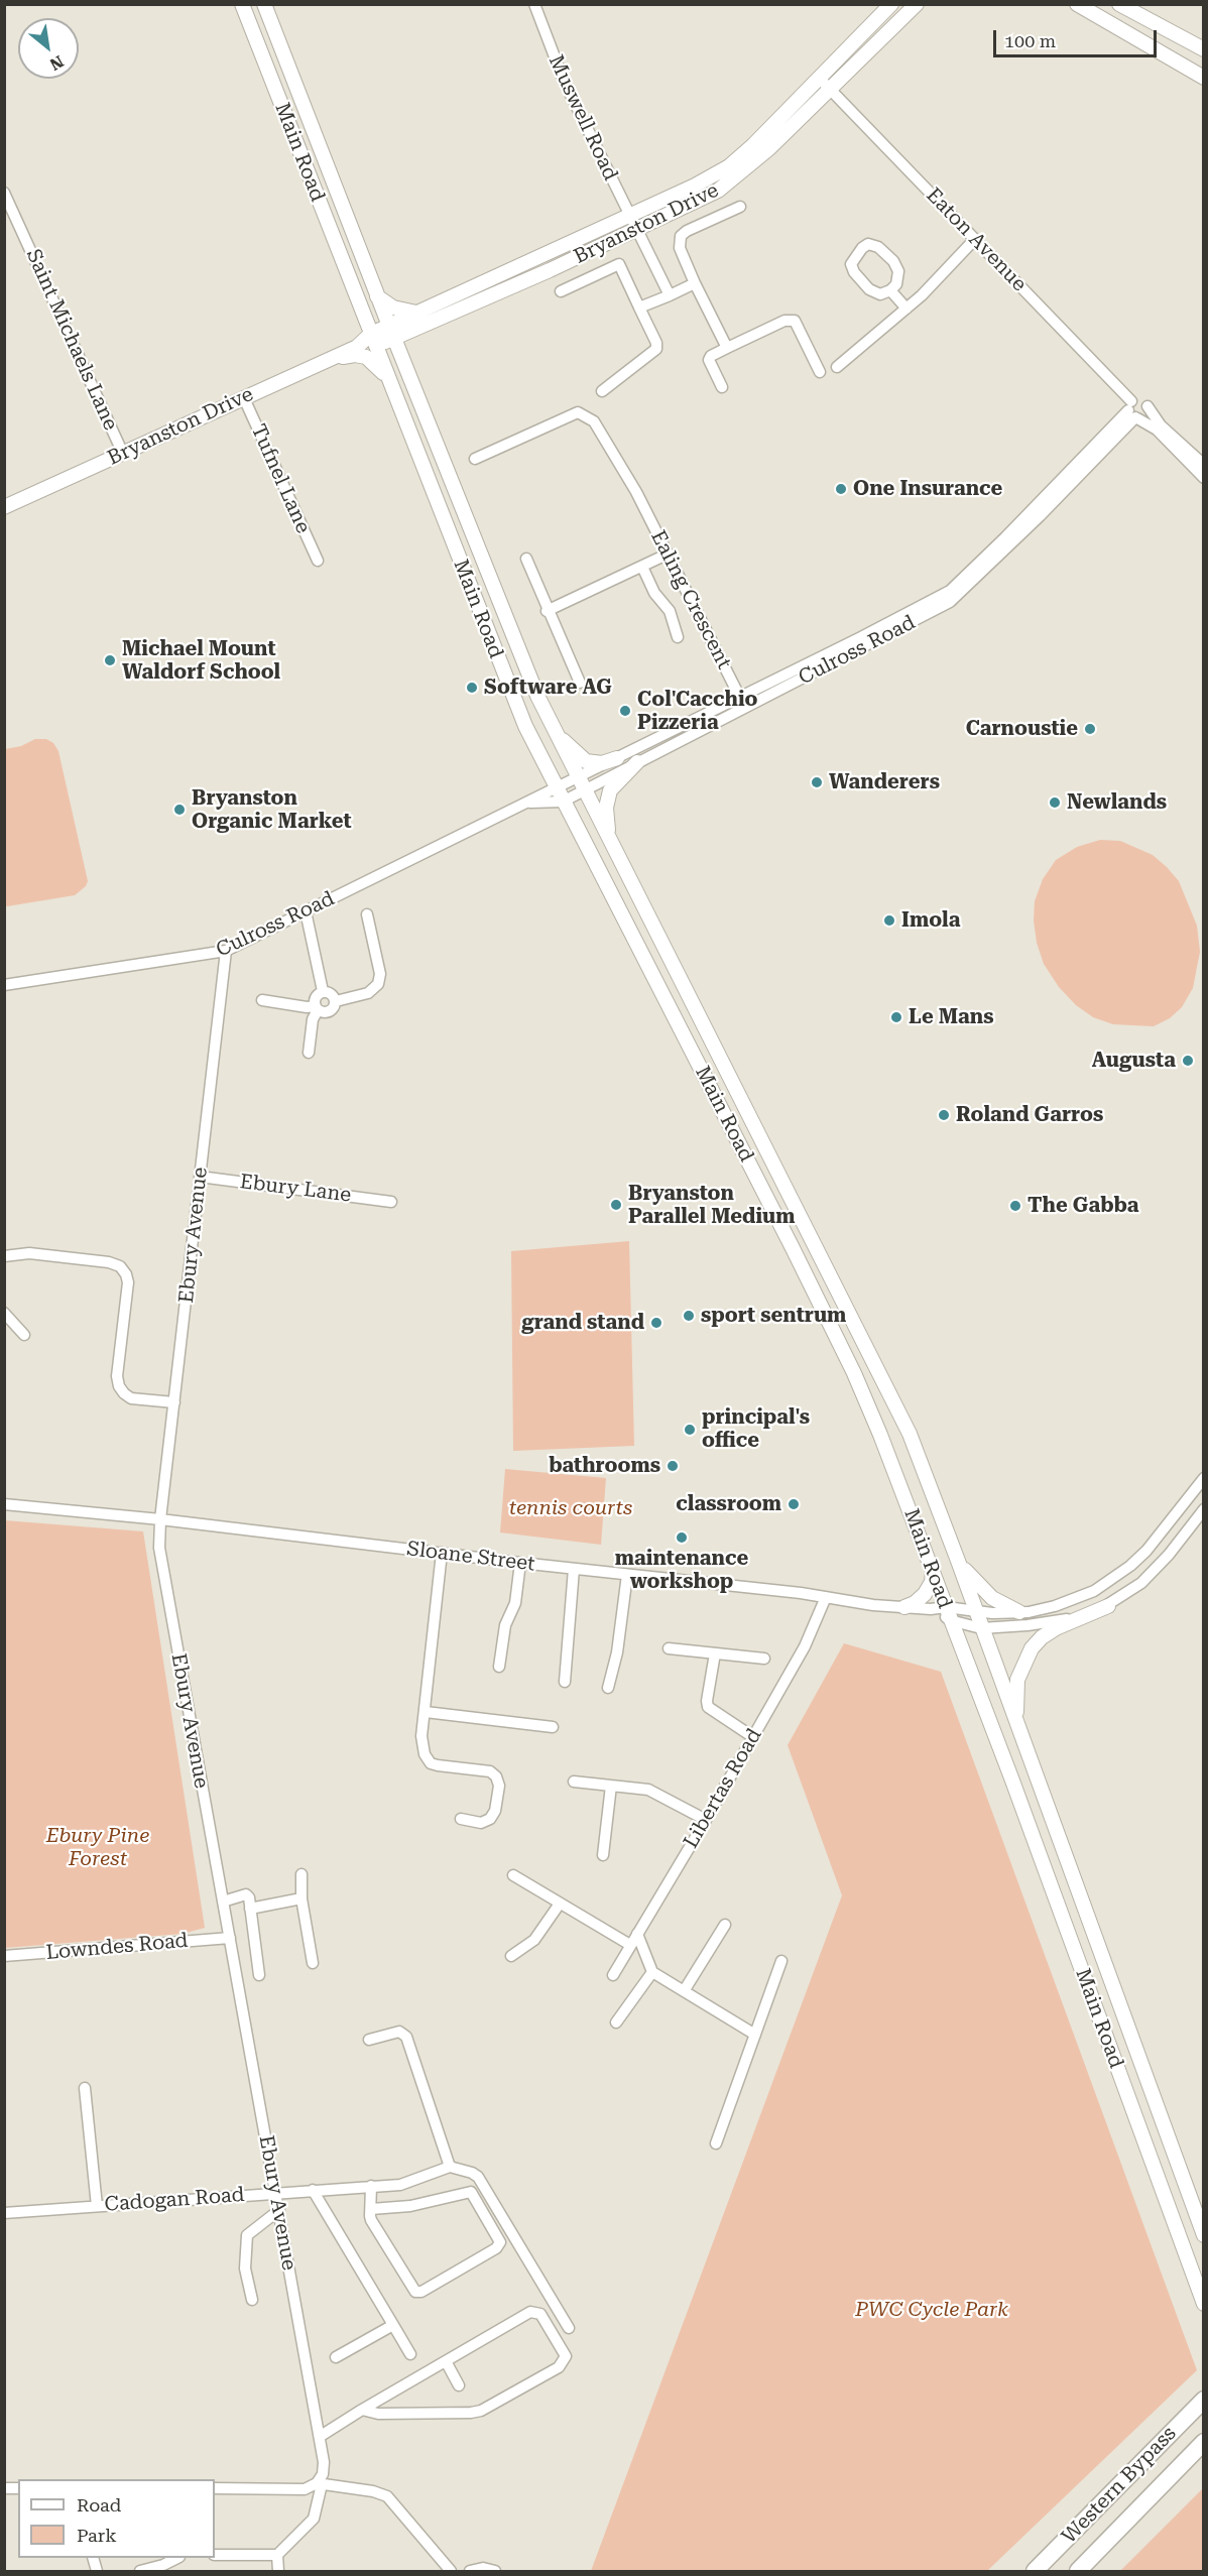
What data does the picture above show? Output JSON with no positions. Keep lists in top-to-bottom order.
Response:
{
  "streets": {
    "highway": ["Western Bypass"],
    "main road": ["Main Road", "Bryanston Drive"],
    "street": [
      "Muswell Road",
      "Eaton Avenue",
      "Saint Michaels Lane",
      "Tufnel Lane",
      "Ealing Crescent",
      "Culross Road",
      "Ebury Lane",
      "Ebury Avenue",
      "Sloane Street",
      "Libertas Road",
      "Lowndes Road",
      "Cadogan Road"
    ]
  },
  "crossings": [
    ["Muswell Road", "Bryanston Drive"],
    ["Main Road", "Bryanston Drive"],
    ["Main Road", "Culross Road"],
    ["Main Road", "Sloane Street"],
    ["Bryanston Drive", "Eaton Avenue"],
    ["Bryanston Drive", "Saint Michaels Lane"],
    ["Bryanston Drive", "Tufnel Lane"],
    ["Eaton Avenue", "Culross Road"],
    ["Ealing Crescent", "Culross Road"],
    ["Culross Road", "Ebury Avenue"],
    ["Ebury Lane", "Ebury Avenue"],
    ["Ebury Avenue", "Sloane Street"],
    ["Ebury Avenue", "Lowndes Road"],
    ["Ebury Avenue", "Cadogan Road"],
    ["Sloane Street", "Libertas Road"]
  ],
  "parks": ["tennis courts", "Ebury Pine Forest", "PWC Cycle Park"],
  "places": [
    "One Insurance",
    "Michael Mount Waldorf School",
    "Software AG",
    "Col'Cacchio Pizzeria",
    "Carnoustie",
    "Wanderers",
    "Newlands",
    "Bryanston Organic Market",
    "Imola",
    "Le Mans",
    "Augusta",
    "Roland Garros",
    "Bryanston Parallel Medium",
    "The Gabba",
    "sport sentrum",
    "grand stand",
    "principal's office",
    "bathrooms",
    "classroom",
    "maintenance workshop"
  ],
  "legend": ["Road", "Park"],
  "scale_bar": "100 m",
  "north": "bottom right"
}
